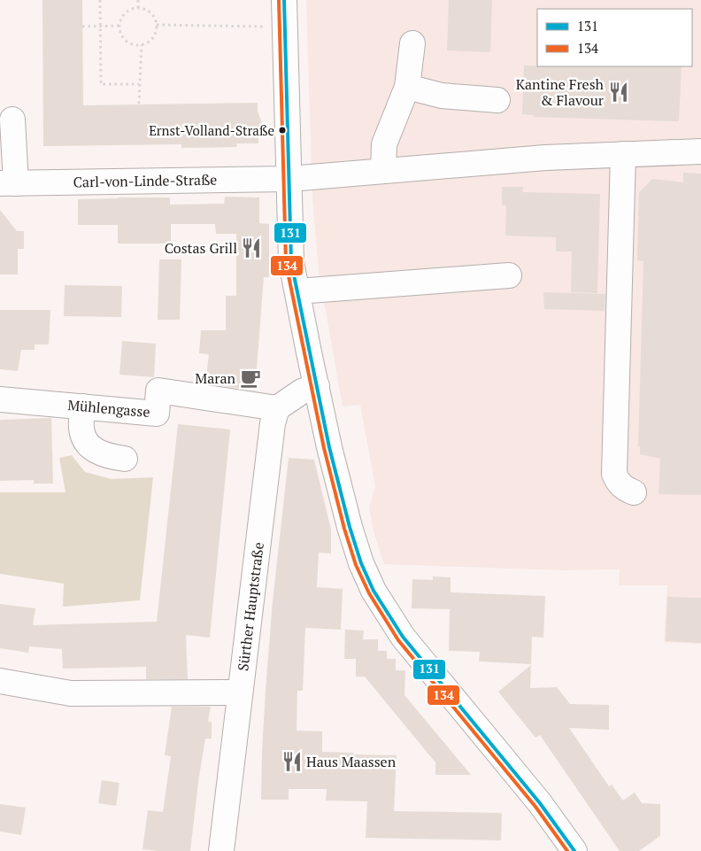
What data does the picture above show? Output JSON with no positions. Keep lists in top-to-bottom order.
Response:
{
  "streets": {
    "street": ["Carl-von-Linde-Straße", "Mühlengasse", "Sürther Hauptstraße"]
  },
  "crossings": [
    ["Mühlengasse", "Sürther Hauptstraße"]
  ],
  "places": {
    "restaurant": ["Kantine Fresh & Flavour", "Costas Grill", "Haus Maassen"],
    "other": ["Ernst-Volland-Straße"],
    "cafe": ["Maran"]
  },
  "lines": ["transit line 131", "transit line 134"],
  "legend": ["131", "134"]
}
